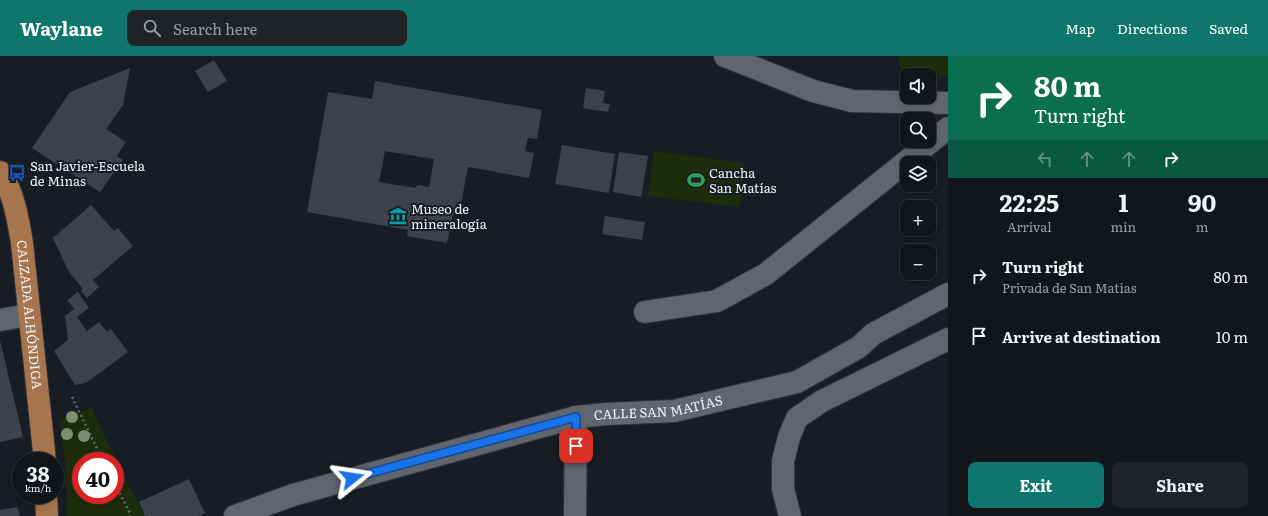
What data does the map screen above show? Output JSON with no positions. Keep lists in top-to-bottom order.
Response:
{
  "streets": {
    "main road": ["CALZADA ALHÓNDIGA"],
    "street": ["CALLE SAN MATÍAS"]
  },
  "places": {
    "bus stop": ["San Javier-Escuela de Minas"],
    "sports": ["Cancha San Matías"],
    "museum": ["Museo de mineralogía"]
  },
  "page": {
    "header": "Waylane",
    "search": "Search here",
    "nav": ["Map", "Directions", "Saved"],
    "turn": ["80 m", "Turn right"],
    "map_buttons": ["+", "−"],
    "eta": [
      "22:25",
      "Arrival",
      "1",
      "min",
      "90",
      "m"
    ],
    "list": [
      {
        "name": "Turn right",
        "note": "Privada de San Matías",
        "value": "80 m"
      },
      {
        "name": "Arrive at destination",
        "value": "10 m"
      }
    ],
    "speed": "38 km/h",
    "limit": "40",
    "buttons": ["Exit", "Share"]
  }
}
